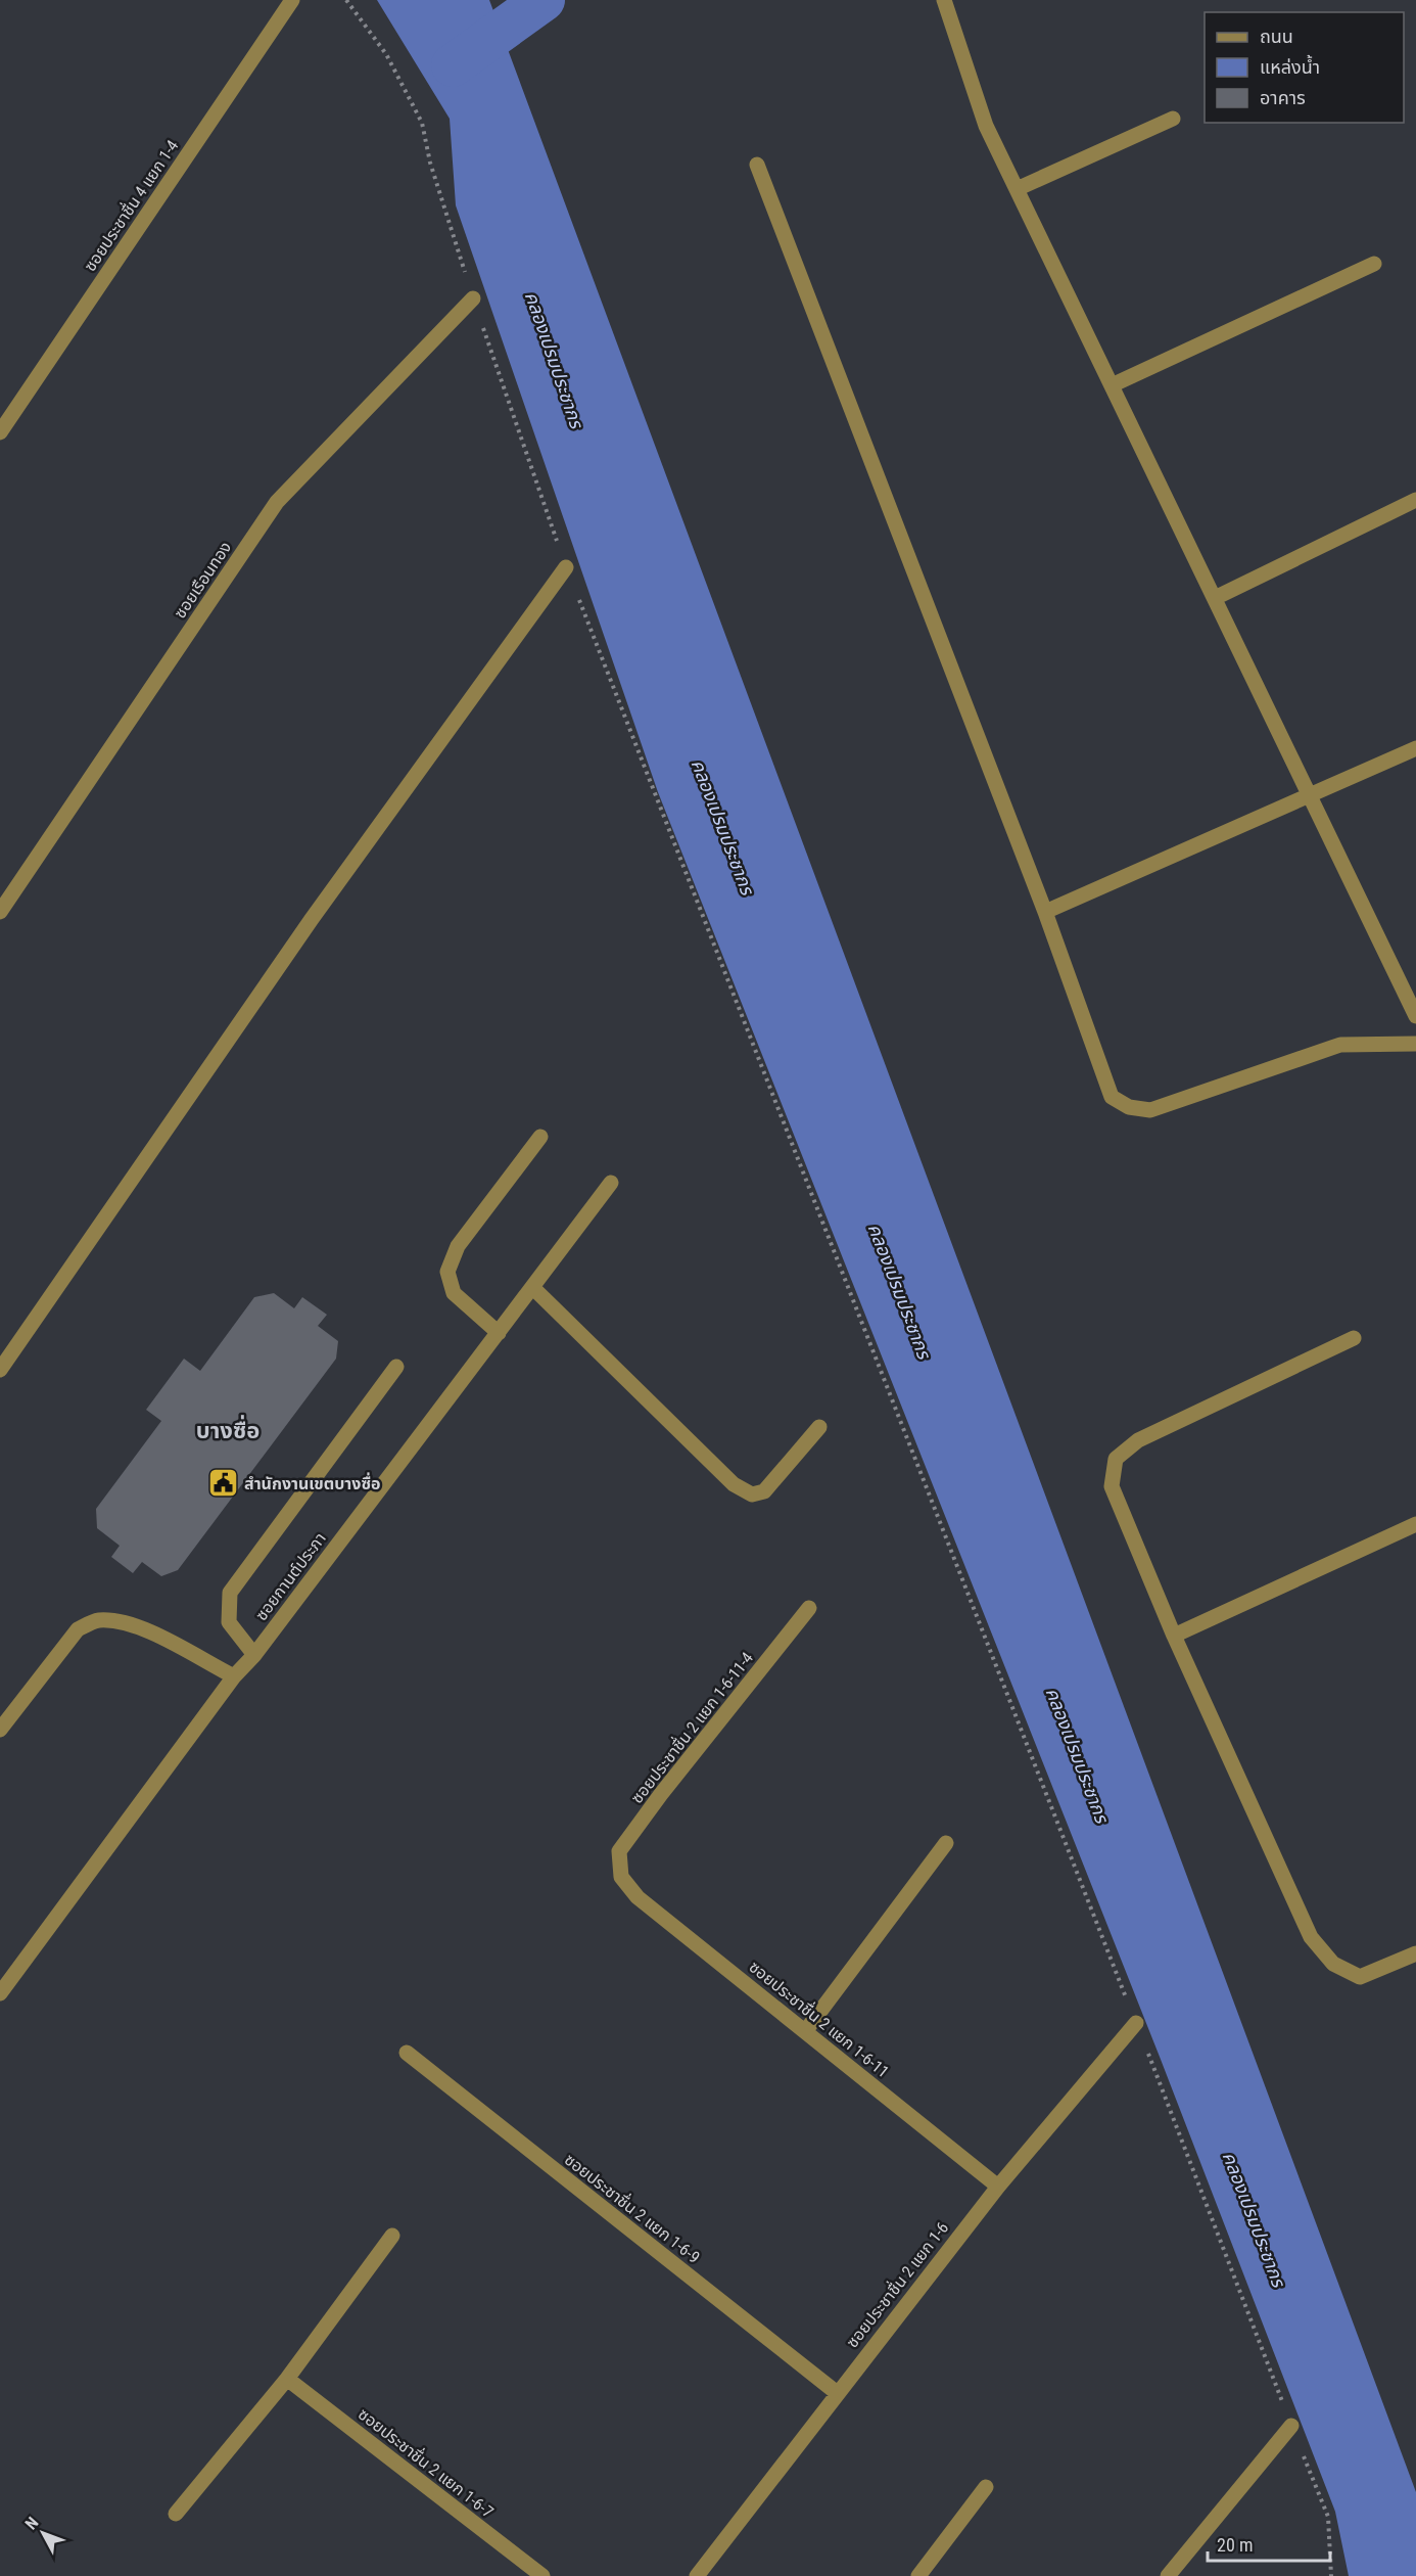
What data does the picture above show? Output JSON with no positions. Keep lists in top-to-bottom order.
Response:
{
  "streets": {
    "street": [
      "ซอยประชาชื่น 4 แยก 1-4",
      "ซอยเรือนทอง",
      "ซอยกานต์ประภา",
      "ซอยประชาชื่น 2 แยก 1-6-11-4",
      "ซอยประชาชื่น 2 แยก 1-6-11",
      "ซอยประชาชื่น 2 แยก 1-6-9",
      "ซอยประชาชื่น 2 แยก 1-6",
      "ซอยประชาชื่น 2 แยก 1-6-7"
    ]
  },
  "crossings": [
    ["ซอยประชาชื่น 2 แยก 1-6-11-4", "ซอยประชาชื่น 2 แยก 1-6-11"],
    ["ซอยประชาชื่น 2 แยก 1-6-11", "ซอยประชาชื่น 2 แยก 1-6"],
    ["ซอยประชาชื่น 2 แยก 1-6-9", "ซอยประชาชื่น 2 แยก 1-6"]
  ],
  "districts": ["บางซื่อ"],
  "water": ["คลองเปรมประชากร"],
  "places": {
    "public building": ["สำนักงานเขตบางซื่อ"]
  },
  "legend": ["ถนน", "แหล่งน้ำ", "อาคาร"],
  "scale_bar": "20 m",
  "north": "top left"
}
